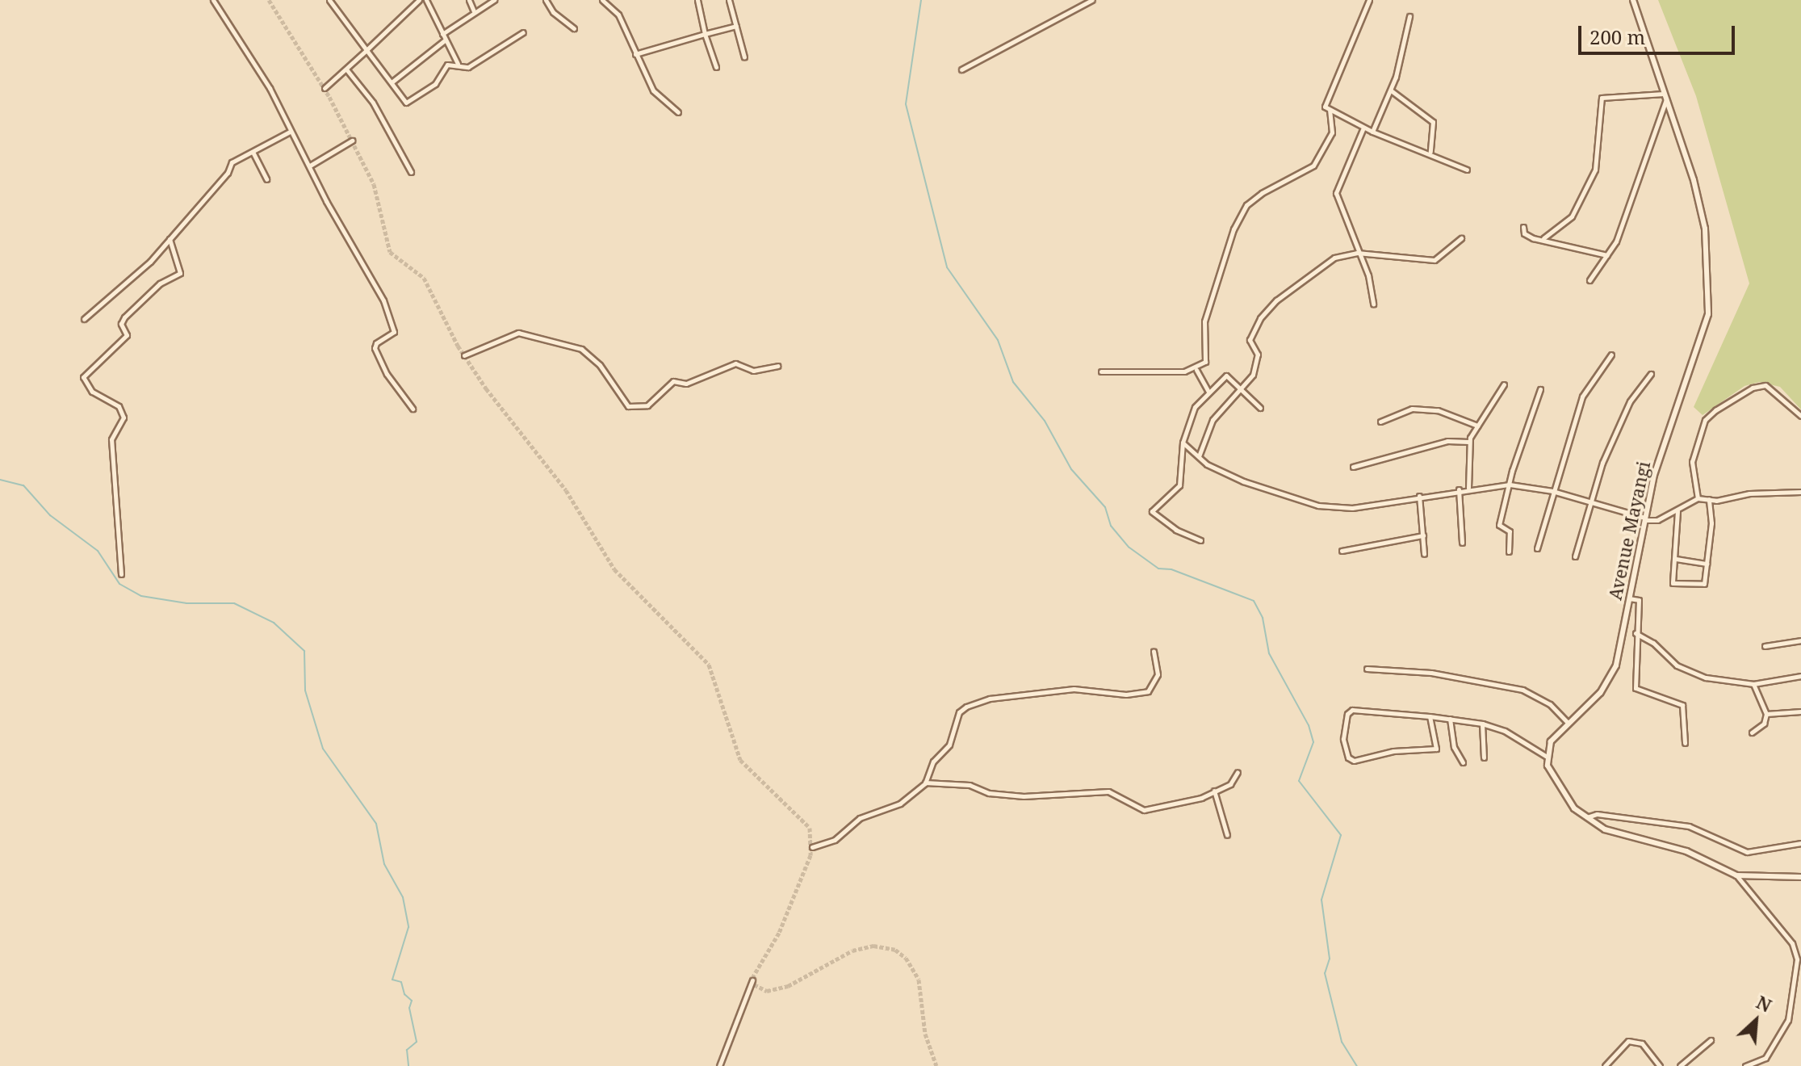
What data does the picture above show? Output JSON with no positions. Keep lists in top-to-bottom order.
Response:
{
  "streets": {
    "street": ["Avenue Mayangi"]
  },
  "scale_bar": "200 m",
  "north": "top right"
}
